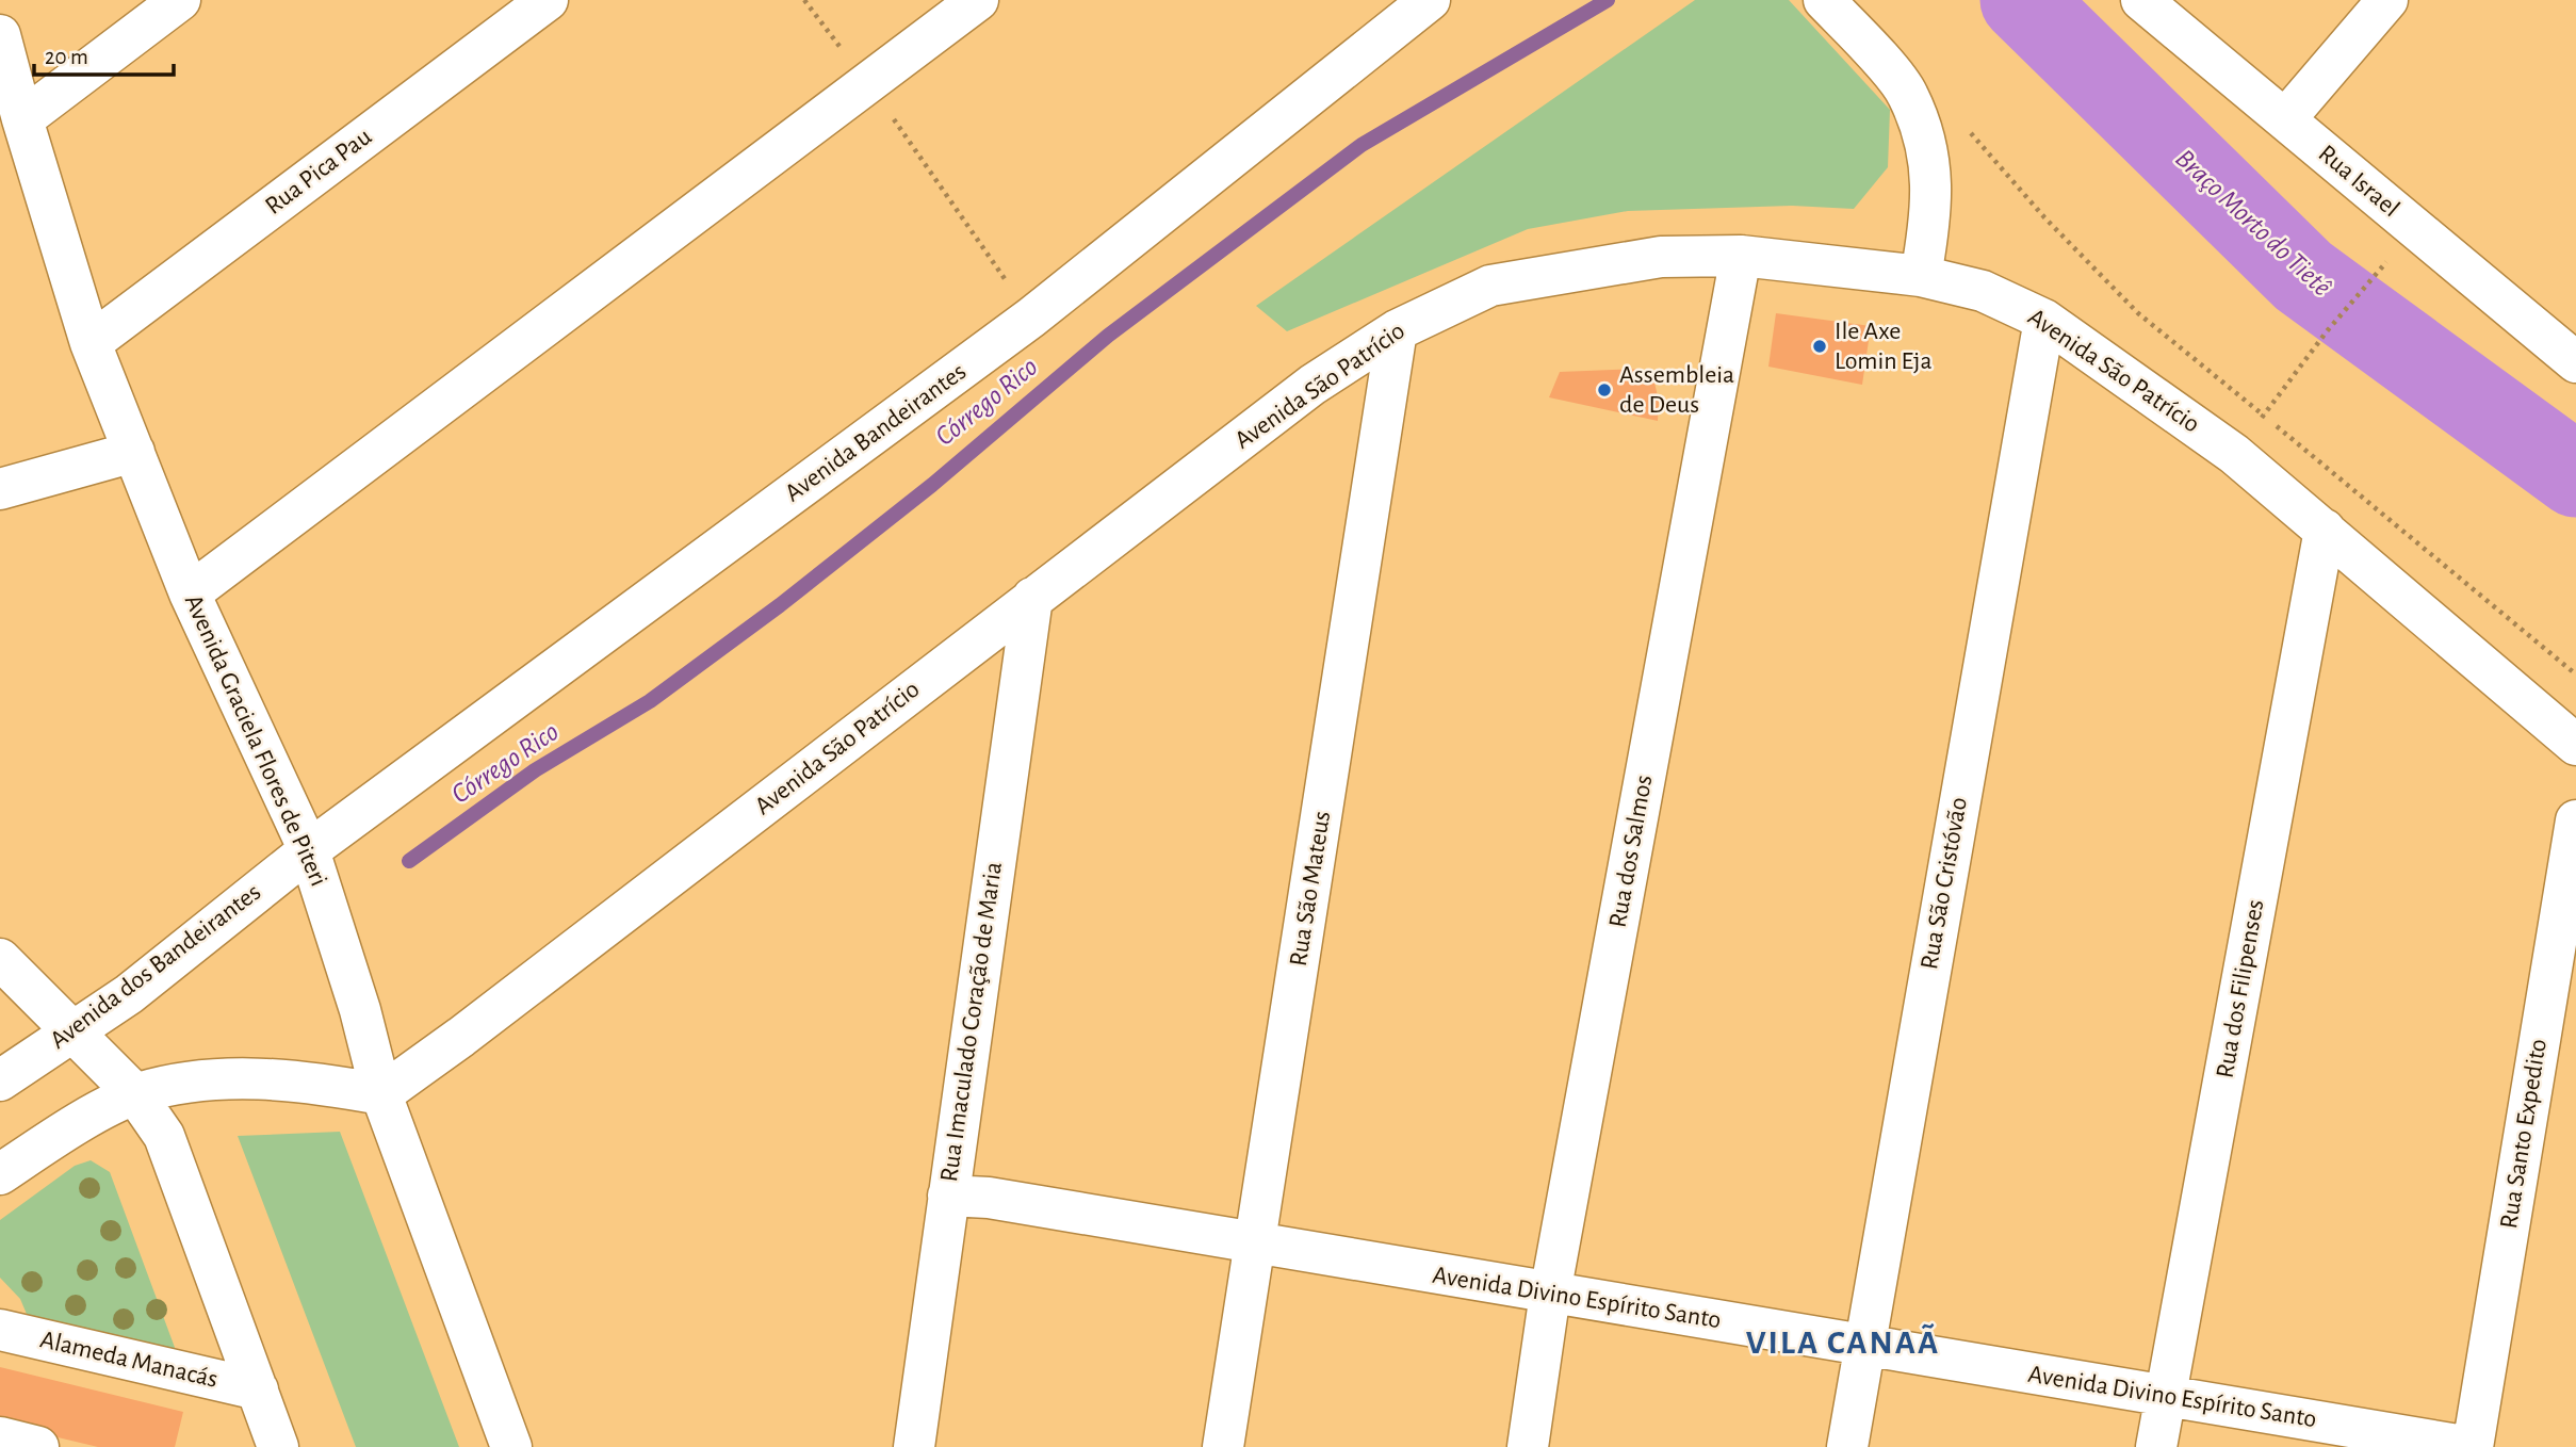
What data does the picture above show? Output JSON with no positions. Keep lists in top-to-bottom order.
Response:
{
  "streets": {
    "street": [
      "Rua Pica Pau",
      "Rua Israel",
      "Avenida São Patrício",
      "Avenida Bandeirantes",
      "Avenida Graciela Flores de Piteri",
      "Rua dos Salmos",
      "Rua São Cristóvão",
      "Rua São Mateus",
      "Avenida dos Bandeirantes",
      "Rua dos Filipenses",
      "Rua Imaculado Coração de Maria",
      "Rua Santo Expedito",
      "Avenida Divino Espírito Santo",
      "Alameda Manacás"
    ]
  },
  "crossings": [
    ["Rua Pica Pau", "Avenida Graciela Flores de Piteri"],
    ["Avenida São Patrício", "Avenida Graciela Flores de Piteri"],
    ["Avenida São Patrício", "Rua dos Salmos"],
    ["Avenida São Patrício", "Rua São Cristóvão"],
    ["Avenida São Patrício", "Rua São Mateus"],
    ["Avenida São Patrício", "Rua dos Filipenses"],
    ["Avenida São Patrício", "Rua Imaculado Coração de Maria"],
    ["Avenida Bandeirantes", "Avenida Graciela Flores de Piteri"],
    ["Avenida Bandeirantes", "Avenida dos Bandeirantes"],
    ["Avenida Graciela Flores de Piteri", "Avenida dos Bandeirantes"],
    ["Rua dos Salmos", "Avenida Divino Espírito Santo"],
    ["Rua São Cristóvão", "Avenida Divino Espírito Santo"],
    ["Rua São Mateus", "Avenida Divino Espírito Santo"],
    ["Rua dos Filipenses", "Avenida Divino Espírito Santo"],
    ["Rua Imaculado Coração de Maria", "Avenida Divino Espírito Santo"],
    ["Rua Santo Expedito", "Avenida Divino Espírito Santo"]
  ],
  "districts": ["VILA CANAÃ"],
  "water": ["Braço Morto do Tietê", "Córrego Rico"],
  "places": ["Ile Axe Lomin Eja", "Assembleia de Deus"],
  "scale_bar": "20 m"
}
